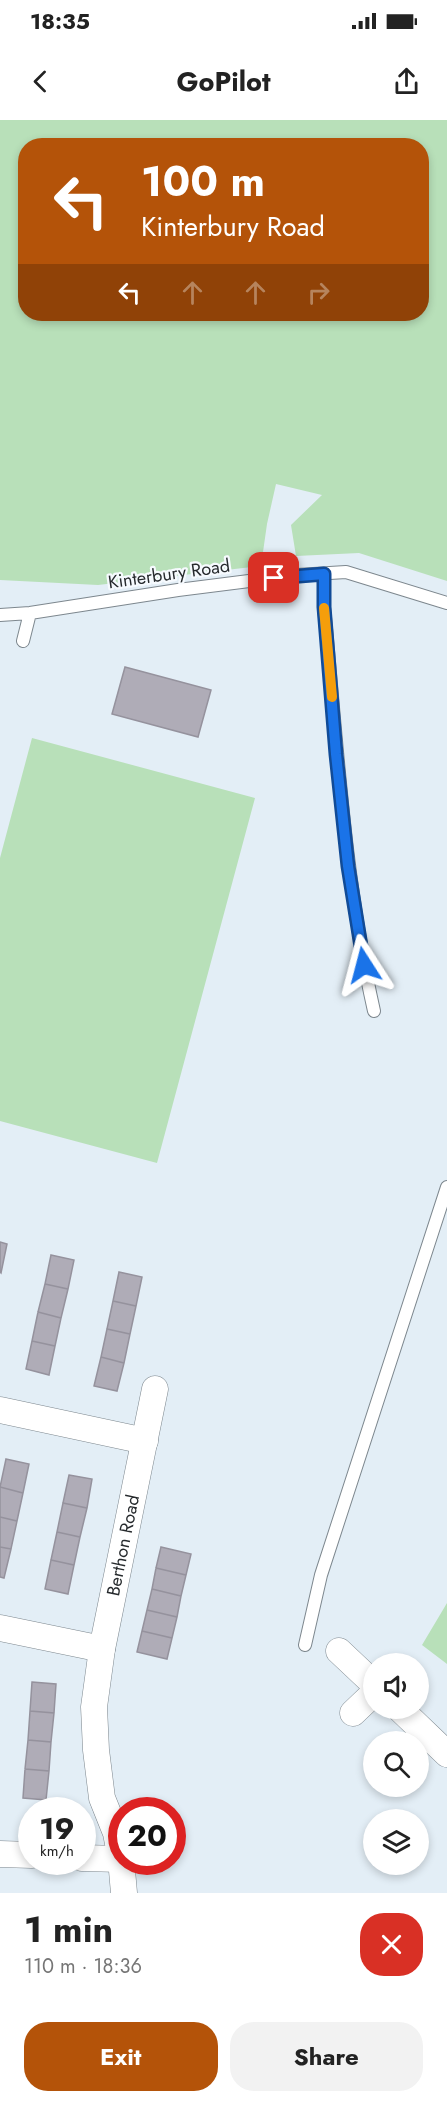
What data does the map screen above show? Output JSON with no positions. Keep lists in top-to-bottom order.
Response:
{
  "streets": {
    "street": ["Berthon Road"],
    "lane": ["Kinterbury Road"]
  },
  "page": {
    "status": "18:35",
    "header": "GoPilot",
    "turn": ["100 m", "Kinterbury Road"],
    "speed": "19 km/h",
    "limit": "20",
    "heading": ["1 min", "110 m · 18:36"],
    "buttons": ["Exit", "Share"]
  }
}
